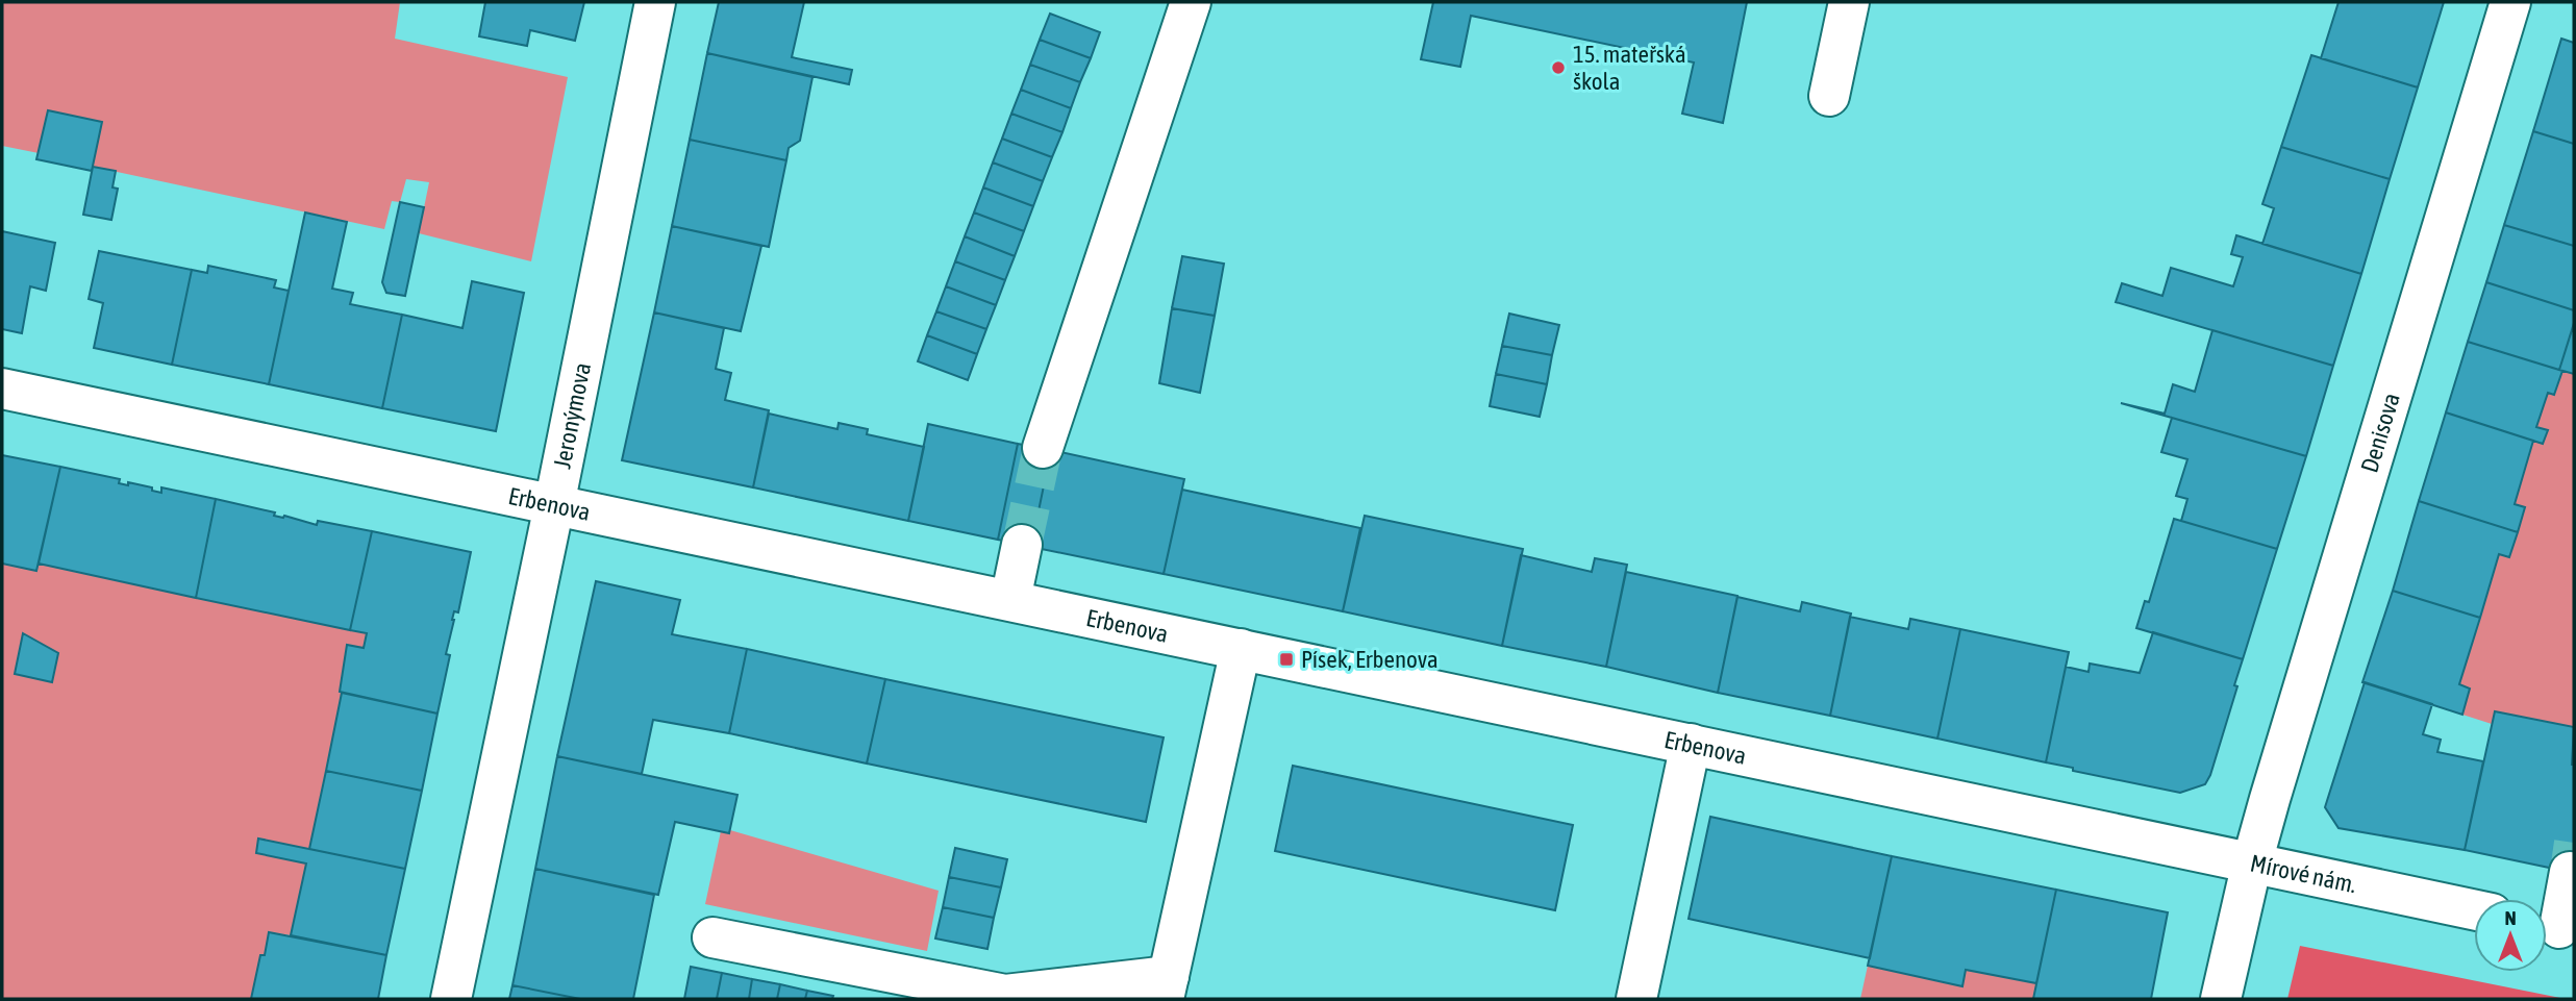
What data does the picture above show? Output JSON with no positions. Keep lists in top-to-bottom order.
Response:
{
  "streets": {
    "street": [
      "Jeronýmova",
      "Denisova",
      "Erbenova",
      "Mírové nám."
    ]
  },
  "crossings": [
    ["Jeronýmova", "Erbenova"],
    ["Denisova", "Erbenova"],
    ["Denisova", "Mírové nám."],
    ["Erbenova", "Mírové nám."]
  ],
  "places": {
    "other": ["15. mateřská škola"],
    "transit": ["Písek, Erbenova"]
  },
  "north": "top"
}
